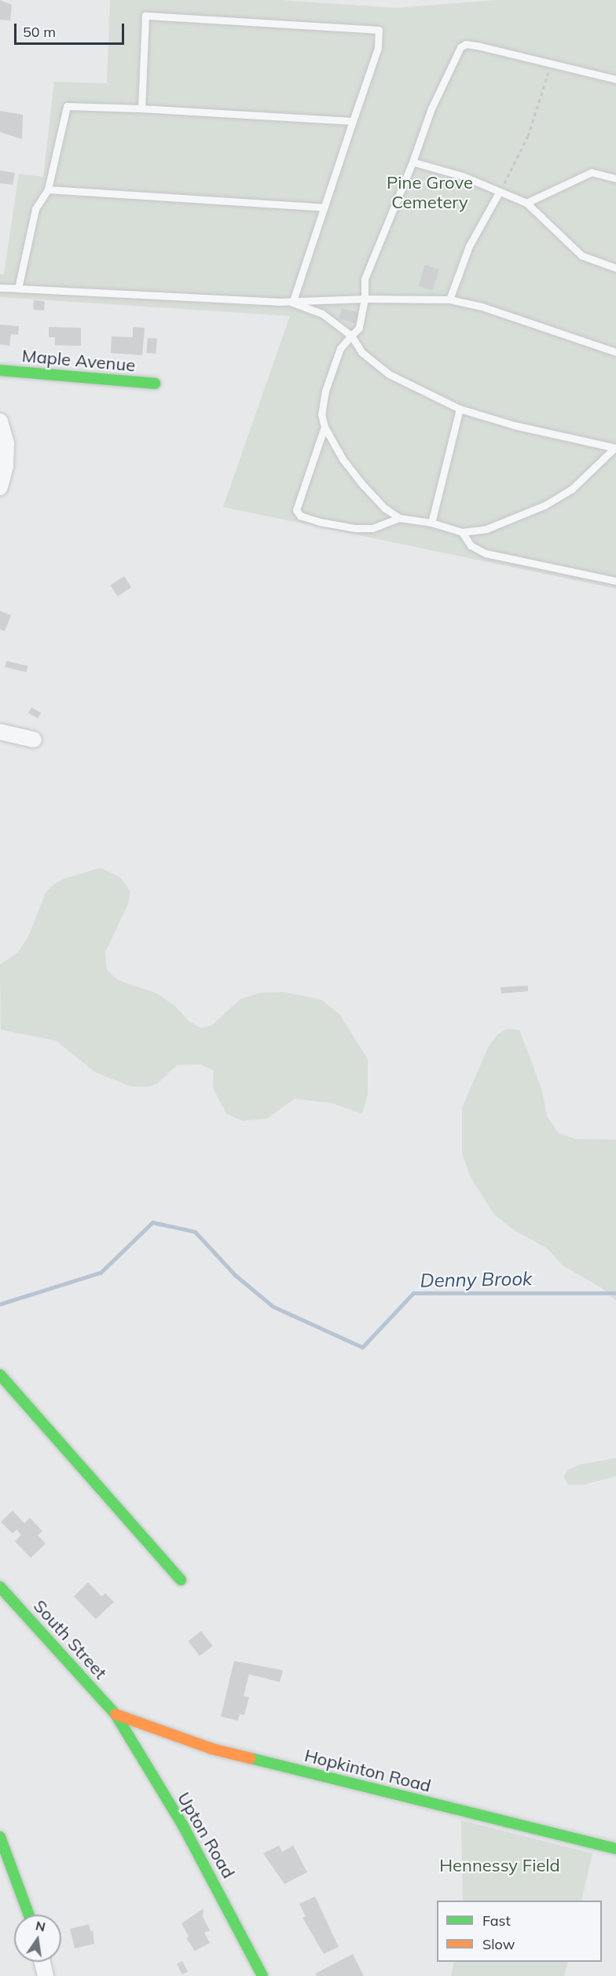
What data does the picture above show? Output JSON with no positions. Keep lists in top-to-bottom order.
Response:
{
  "streets": {
    "main road": [
      "Maple Avenue",
      "South Street",
      "Hopkinton Road",
      "Upton Road"
    ]
  },
  "crossings": [
    ["South Street", "Hopkinton Road"],
    ["South Street", "Upton Road"],
    ["Hopkinton Road", "Upton Road"]
  ],
  "water": ["Denny Brook"],
  "parks": ["Pine Grove Cemetery", "Hennessy Field"],
  "legend": ["Fast", "Slow"],
  "scale_bar": "50 m",
  "north": "top"
}
